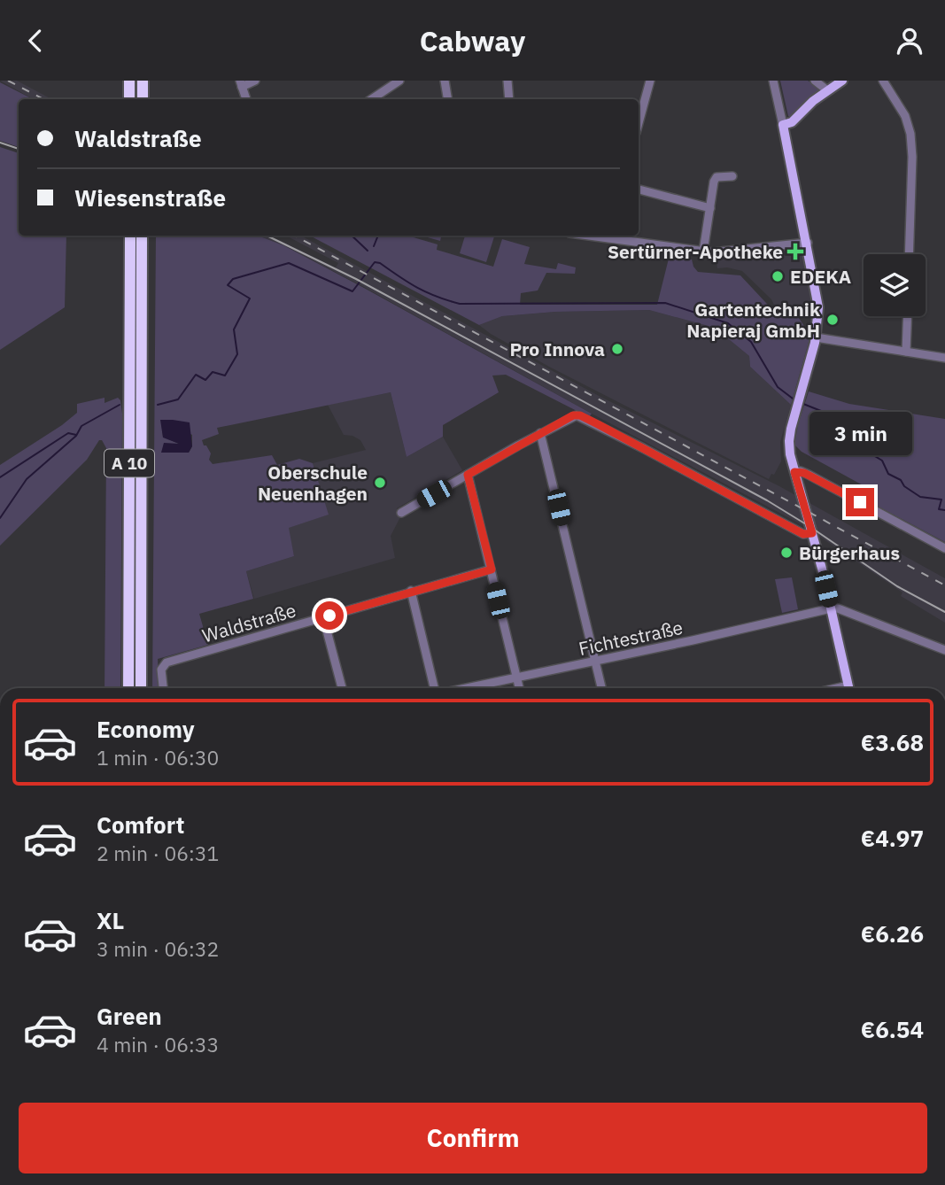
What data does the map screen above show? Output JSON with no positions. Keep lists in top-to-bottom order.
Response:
{
  "streets": {
    "highway": ["A 10"],
    "street": ["Waldstraße", "Fichtestraße"]
  },
  "places": {
    "health": ["Sertürner-Apotheke"],
    "other": [
      "EDEKA",
      "Gartentechnik Napieraj GmbH",
      "Pro Innova",
      "Oberschule Neuenhagen",
      "Bürgerhaus"
    ]
  },
  "page": {
    "header": "Cabway",
    "banner": ["Waldstraße", "Wiesenstraße"],
    "bubble": "3 min",
    "list": [
      {
        "name": "Economy",
        "note": "1 min · 06:30",
        "value": "€3.68"
      },
      {
        "name": "Comfort",
        "note": "2 min · 06:31",
        "value": "€4.97"
      },
      {
        "name": "XL",
        "note": "3 min · 06:32",
        "value": "€6.26"
      },
      {
        "name": "Green",
        "note": "4 min · 06:33",
        "value": "€6.54"
      }
    ],
    "buttons": "Confirm"
  }
}
